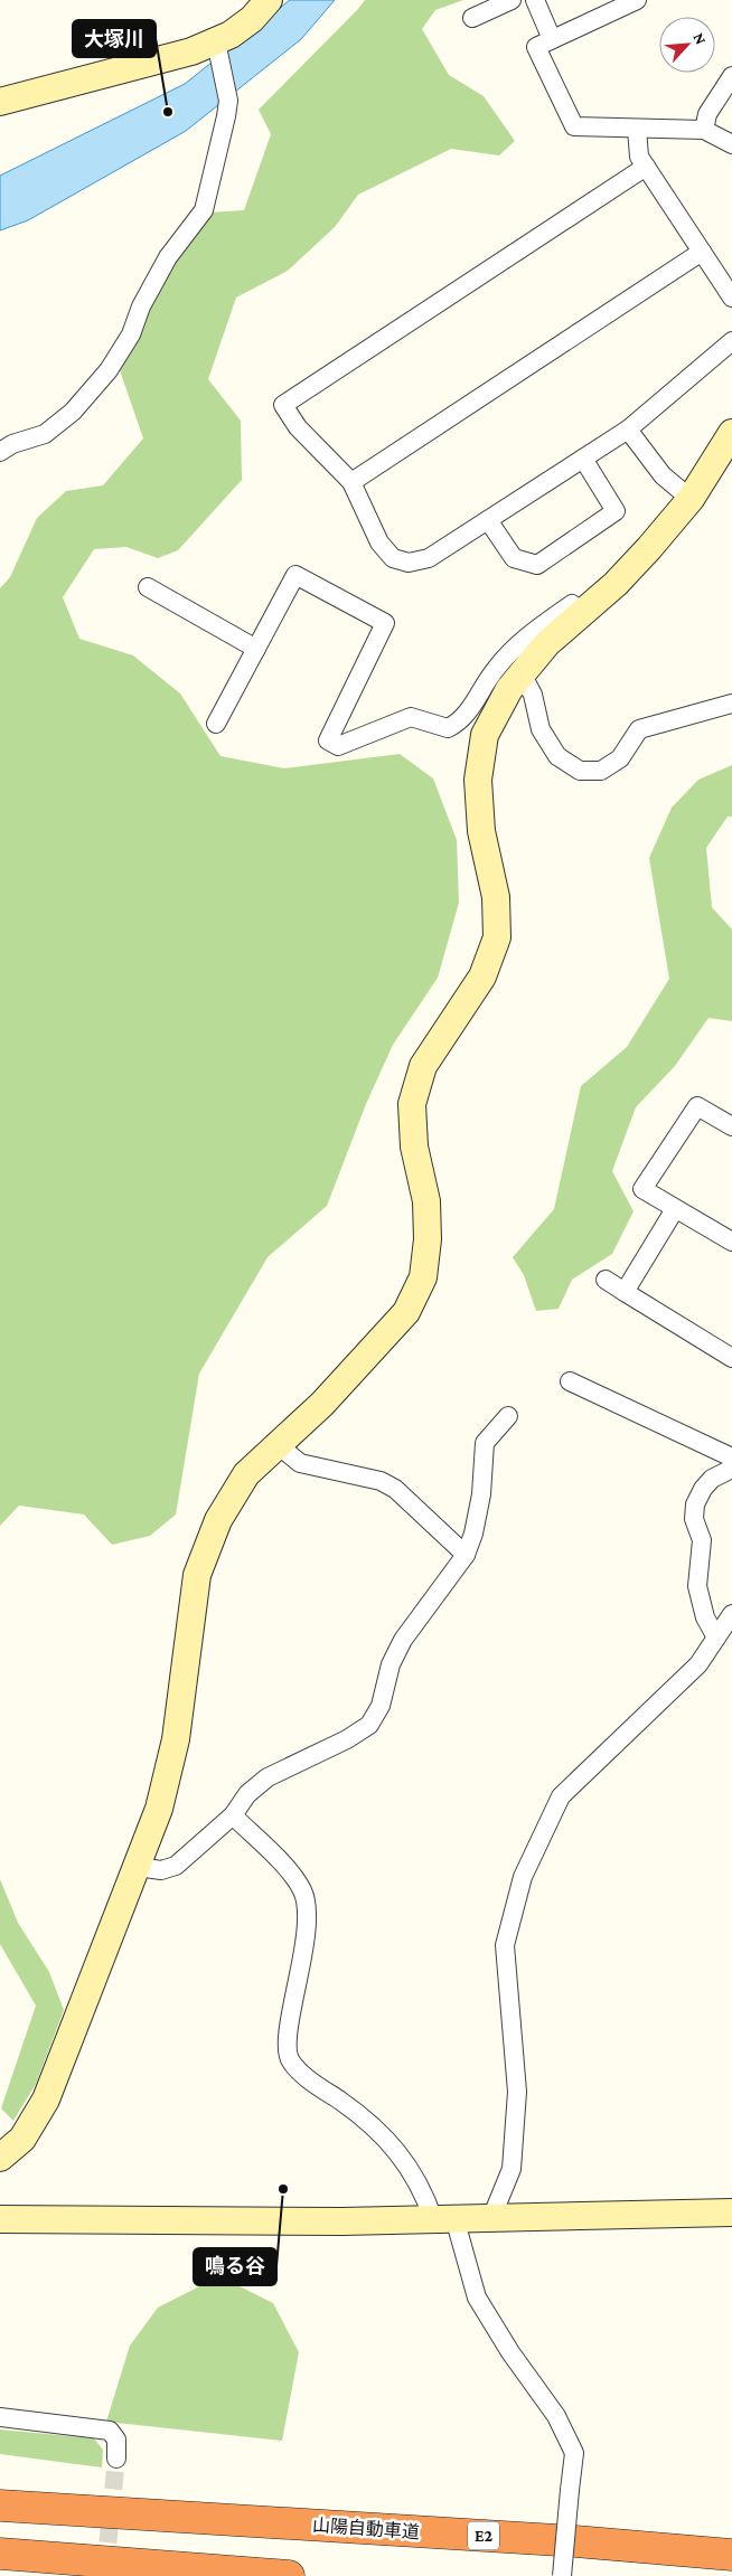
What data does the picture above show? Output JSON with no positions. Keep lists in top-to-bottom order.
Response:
{
  "streets": {
    "highway": ["山陽自動車道", "E2"]
  },
  "places": ["大塚川", "鳴る谷"],
  "north": "top right"
}
